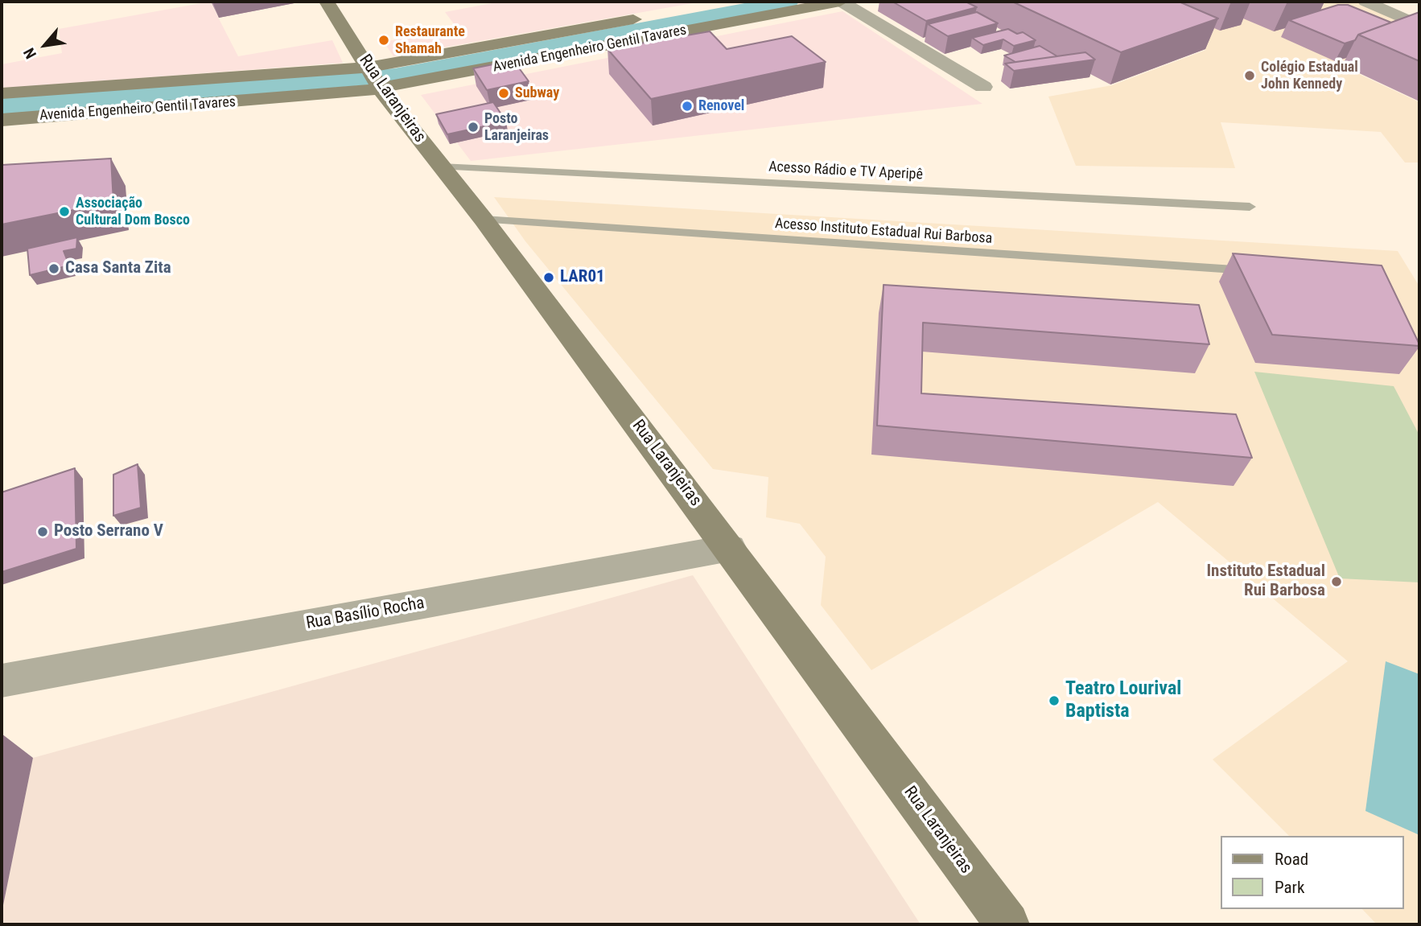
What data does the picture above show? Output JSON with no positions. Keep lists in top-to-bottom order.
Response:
{
  "streets": {
    "main road": ["Avenida Engenheiro Gentil Tavares", "Rua Laranjeiras"],
    "street": ["Rua Basílio Rocha"],
    "lane": ["Acesso Rádio e TV Aperipê", "Acesso Instituto Estadual Rui Barbosa"]
  },
  "crossings": [
    ["Avenida Engenheiro Gentil Tavares", "Rua Laranjeiras"],
    ["Rua Laranjeiras", "Acesso Rádio e TV Aperipê"],
    ["Rua Laranjeiras", "Acesso Instituto Estadual Rui Barbosa"],
    ["Rua Laranjeiras", "Rua Basílio Rocha"]
  ],
  "places": [
    "Restaurante Shamah",
    "Colégio Estadual John Kennedy",
    "Subway",
    "Renovel",
    "Posto Laranjeiras",
    "Associação Cultural Dom Bosco",
    "Casa Santa Zita",
    "LAR01",
    "Posto Serrano V",
    "Instituto Estadual Rui Barbosa",
    "Teatro Lourival Baptista"
  ],
  "legend": ["Road", "Park"],
  "north": "bottom left"
}
